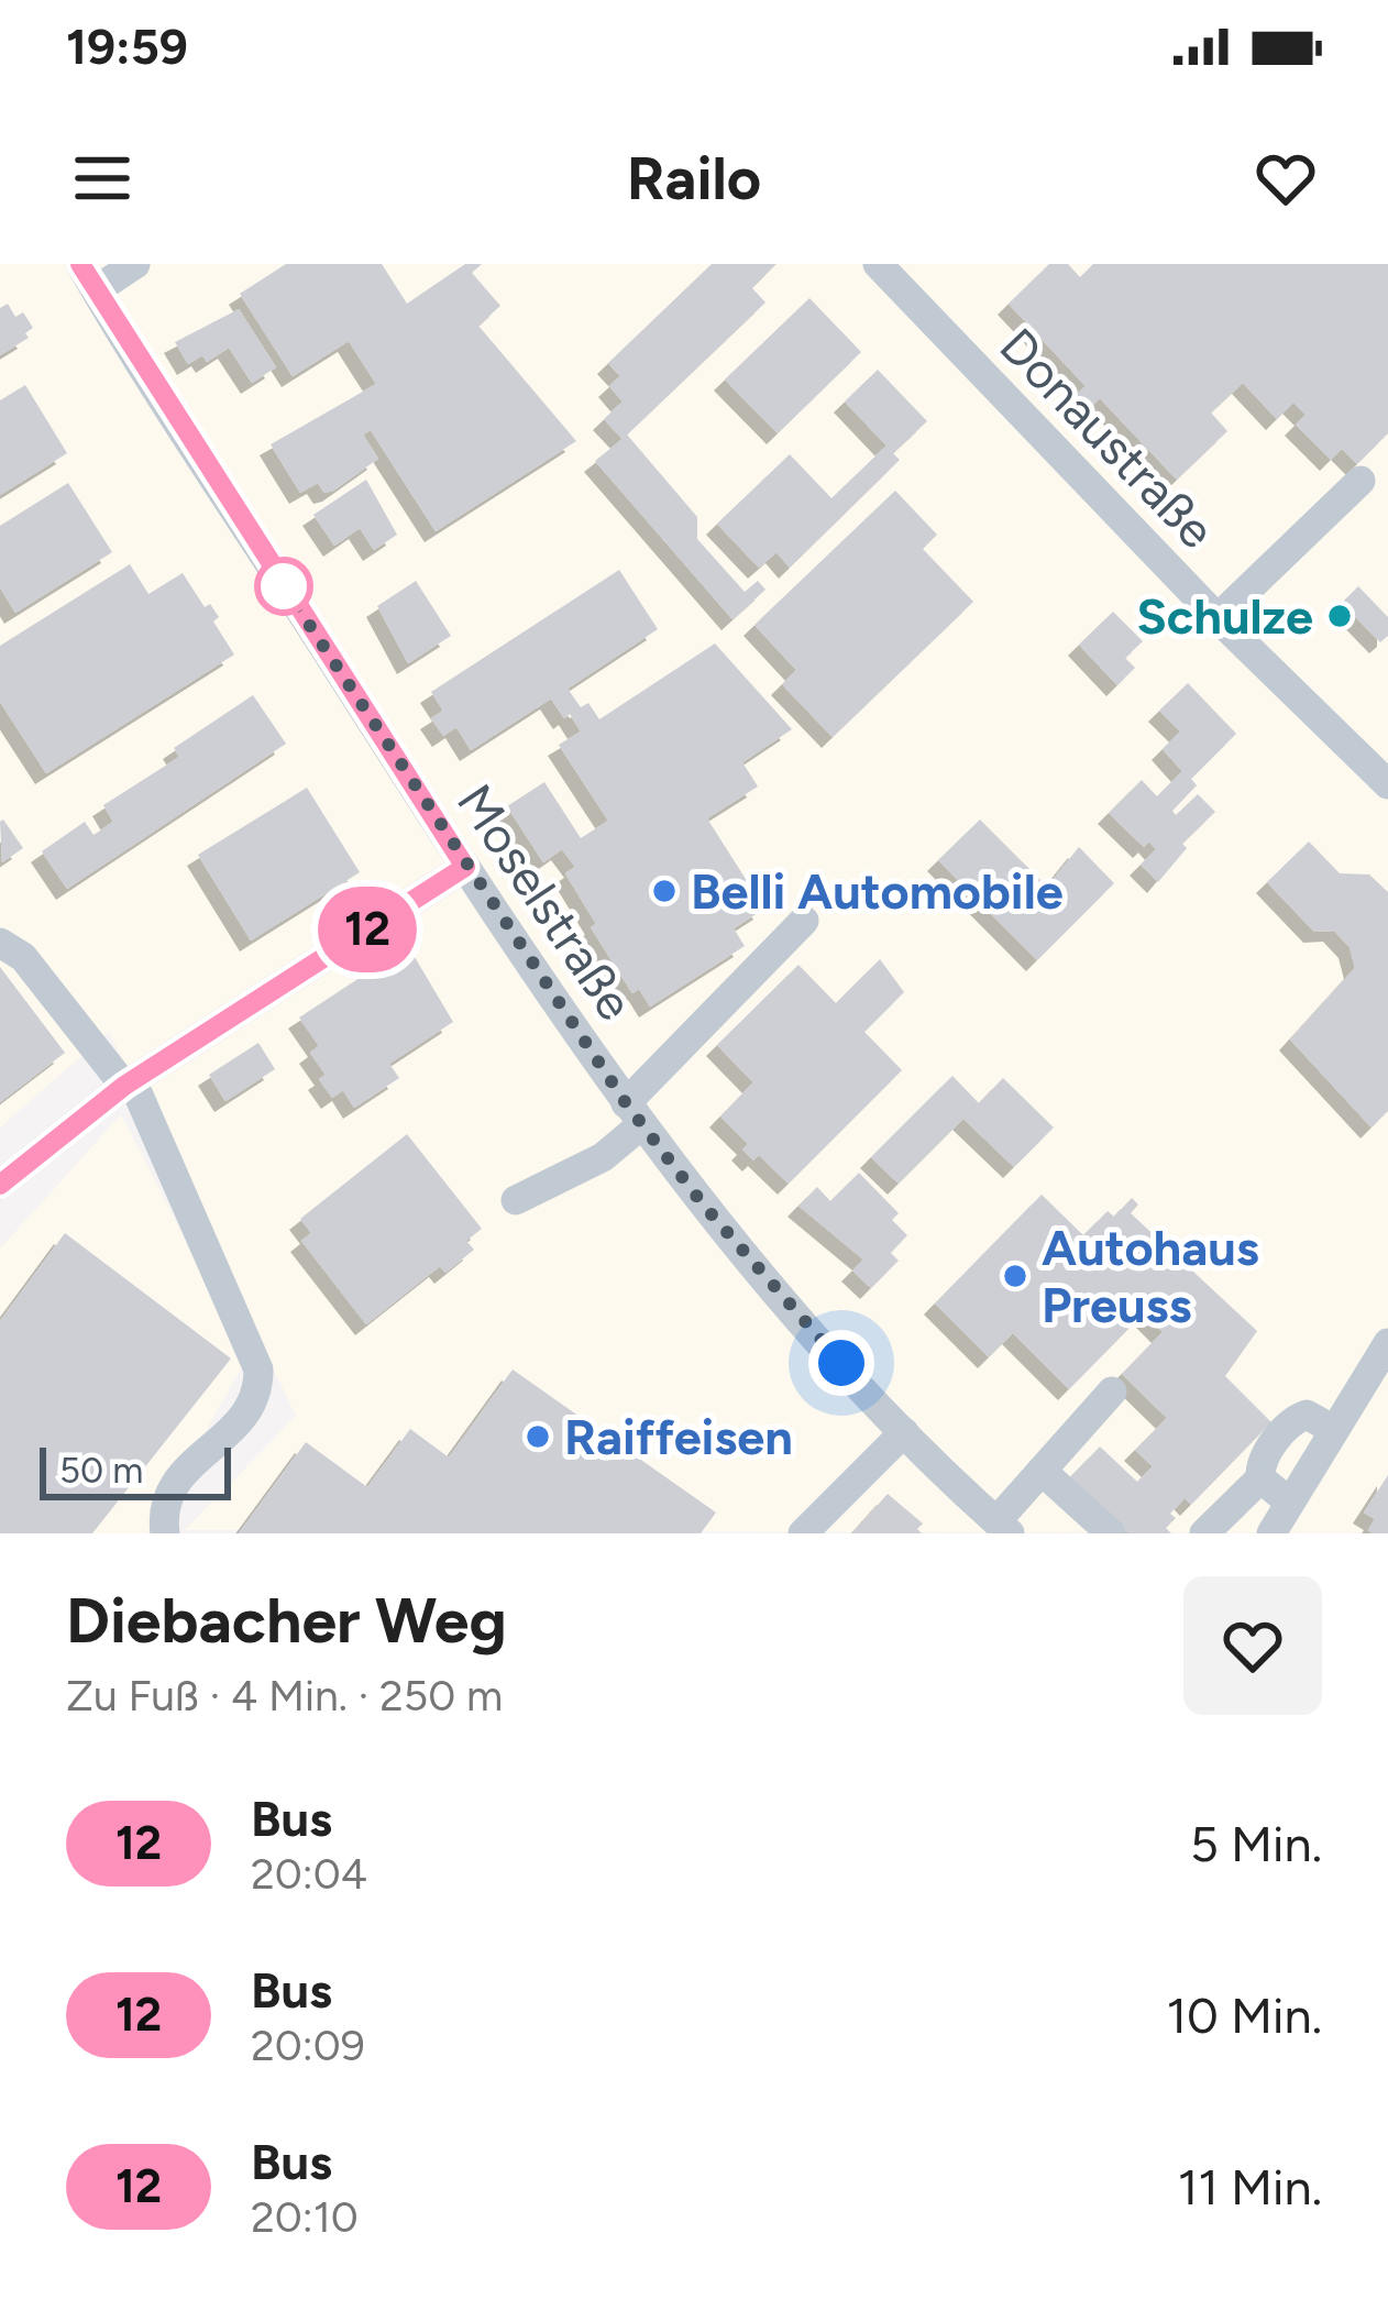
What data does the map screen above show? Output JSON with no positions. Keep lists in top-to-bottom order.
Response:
{
  "streets": {
    "street": ["Donaustraße", "Moselstraße"]
  },
  "places": [
    "Schulze",
    "Belli Automobile",
    "Autohaus Preuss",
    "Raiffeisen"
  ],
  "lines": ["bus line 12"],
  "scale_bar": "50 m",
  "page": {
    "status": "19:59",
    "header": "Railo",
    "on_map": "12",
    "scale": "50 m",
    "heading": ["Diebacher Weg", "Zu Fuß · 4 Min. · 250 m"],
    "list": [
      {
        "mark": "12",
        "name": "Bus",
        "note": "20:04",
        "value": "5 Min."
      },
      {
        "mark": "12",
        "name": "Bus",
        "note": "20:09",
        "value": "10 Min."
      },
      {
        "mark": "12",
        "name": "Bus",
        "note": "20:10",
        "value": "11 Min."
      }
    ]
  }
}
